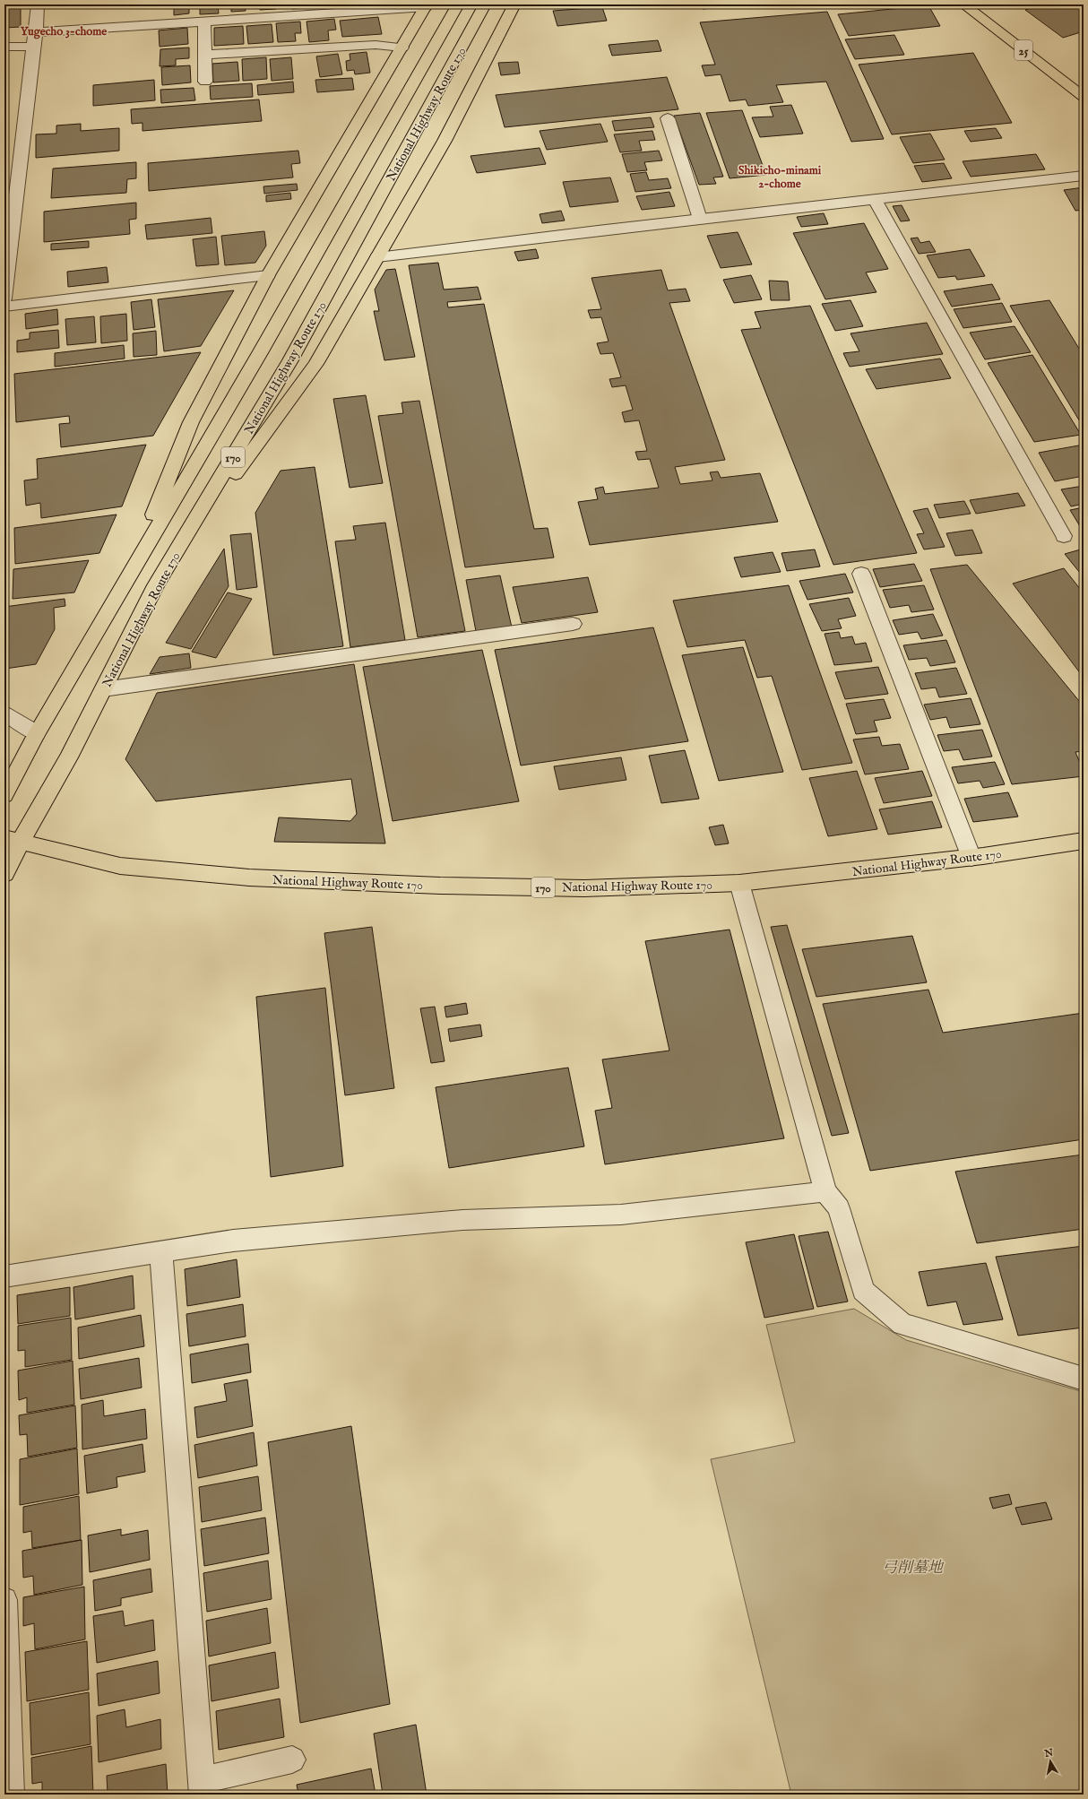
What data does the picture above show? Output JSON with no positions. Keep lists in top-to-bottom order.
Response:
{
  "streets": {
    "highway": ["25", "National Highway Route 170", "170"]
  },
  "crossings": [
    ["National Highway Route 170", "170"]
  ],
  "districts": ["Yugecho 3-chome", "Shikicho-minami 2-chome"],
  "parks": ["弓削墓地"],
  "north": "top"
}
